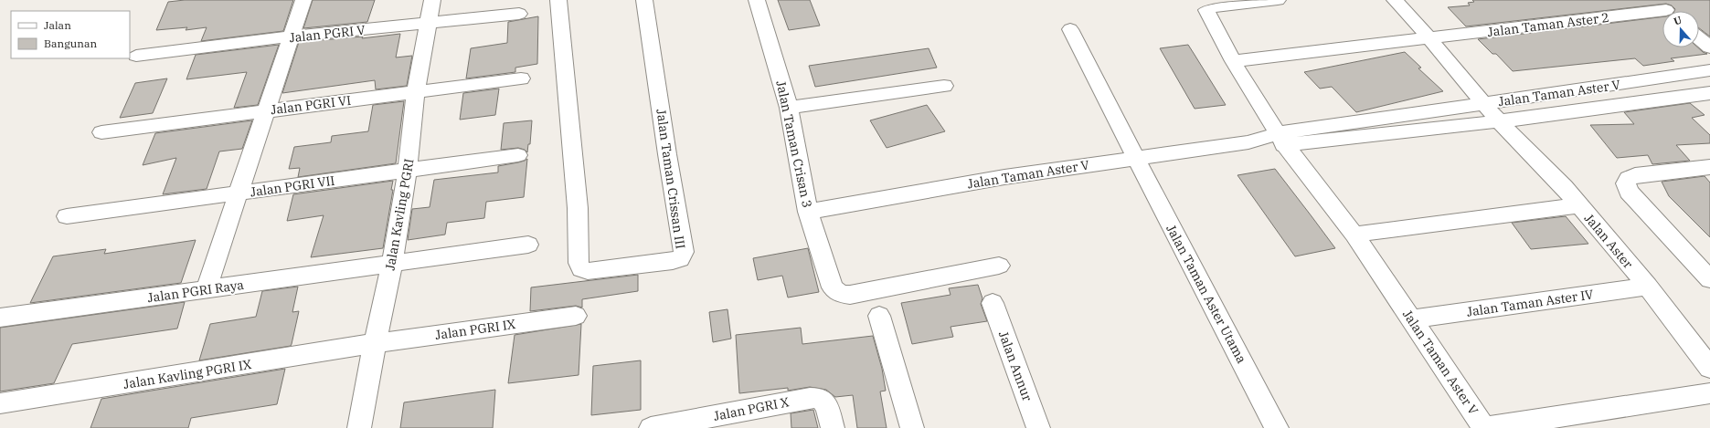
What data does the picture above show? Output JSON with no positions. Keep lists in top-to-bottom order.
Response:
{
  "streets": {
    "street": [
      "Jalan Taman Aster 2",
      "Jalan PGRI V",
      "Jalan Taman Aster V",
      "Jalan PGRI VI",
      "Jalan Taman Crisan 3",
      "Jalan Taman Crissan III",
      "Jalan PGRI VII",
      "Jalan Kavling PGRI",
      "Jalan Aster",
      "Jalan PGRI Raya",
      "Jalan Taman Aster Utama",
      "Jalan Taman Aster IV",
      "Jalan PGRI IX",
      "Jalan Annur",
      "Jalan Kavling PGRI IX",
      "Jalan PGRI X"
    ]
  },
  "crossings": [
    ["Jalan PGRI V", "Jalan Kavling PGRI"],
    ["Jalan Taman Aster V", "Jalan Taman Crisan 3"],
    ["Jalan Taman Aster V", "Jalan Aster"],
    ["Jalan Taman Aster V", "Jalan Taman Aster Utama"],
    ["Jalan Taman Aster V", "Jalan Taman Aster IV"],
    ["Jalan PGRI VI", "Jalan Kavling PGRI"],
    ["Jalan PGRI VII", "Jalan Kavling PGRI"],
    ["Jalan Kavling PGRI", "Jalan PGRI Raya"],
    ["Jalan Kavling PGRI", "Jalan PGRI IX"],
    ["Jalan Kavling PGRI", "Jalan Kavling PGRI IX"],
    ["Jalan Aster", "Jalan Taman Aster IV"],
    ["Jalan PGRI IX", "Jalan Kavling PGRI IX"]
  ],
  "legend": ["Jalan", "Bangunan"],
  "north": "top"
}
